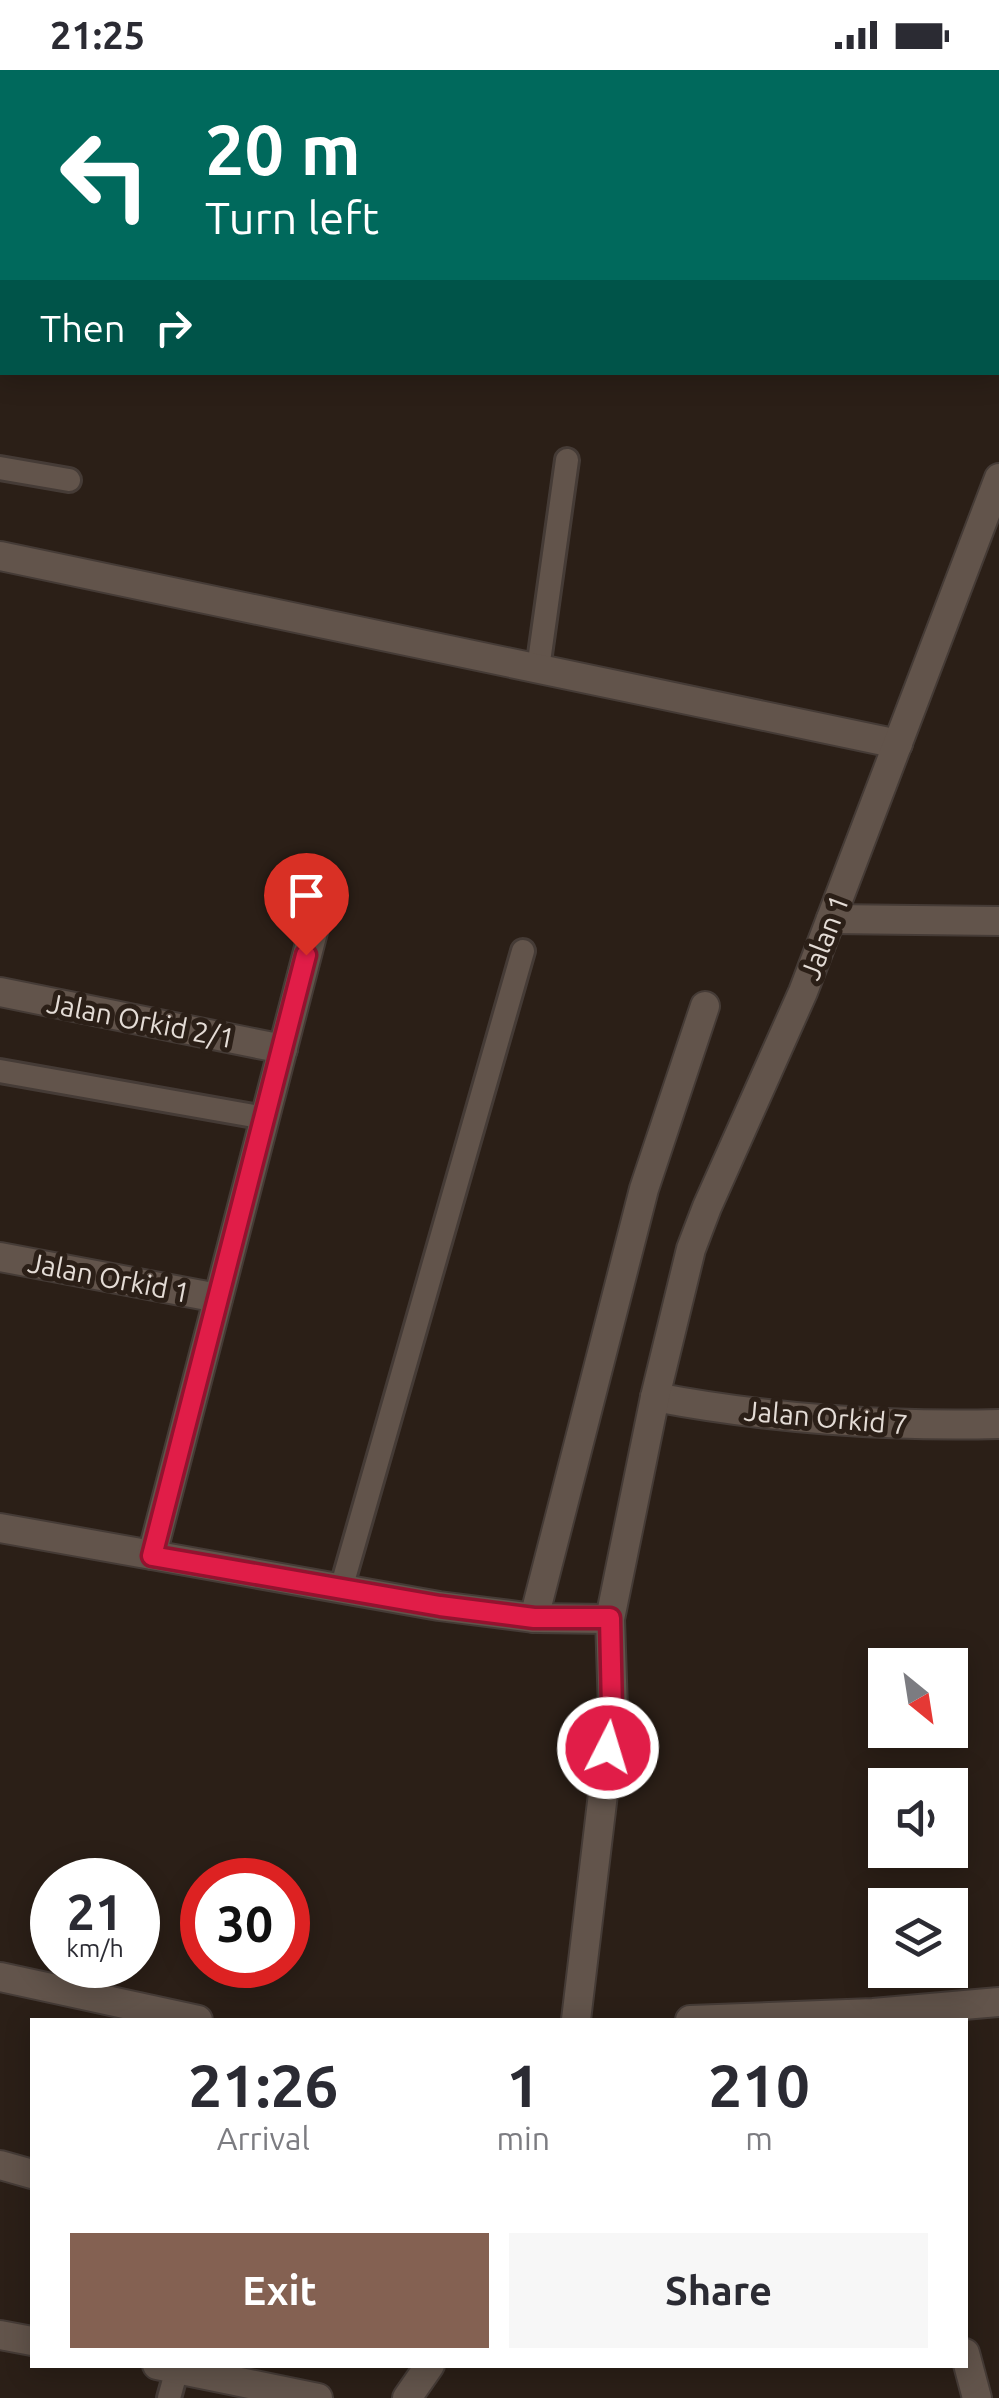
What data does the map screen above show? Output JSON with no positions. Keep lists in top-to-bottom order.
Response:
{
  "streets": {
    "street": [
      "Jalan 1",
      "Jalan Orkid 2/1",
      "Jalan Orkid 1",
      "Jalan Orkid 7"
    ]
  },
  "crossings": [
    ["Jalan 1", "Jalan Orkid 7"]
  ],
  "north": "bottom right",
  "page": {
    "status": "21:25",
    "turn": ["20 m", "Turn left"],
    "then": "Then",
    "speed": "21 km/h",
    "limit": "30",
    "eta": [
      "21:26",
      "Arrival",
      "1",
      "min",
      "210",
      "m"
    ],
    "buttons": ["Exit", "Share"]
  }
}
